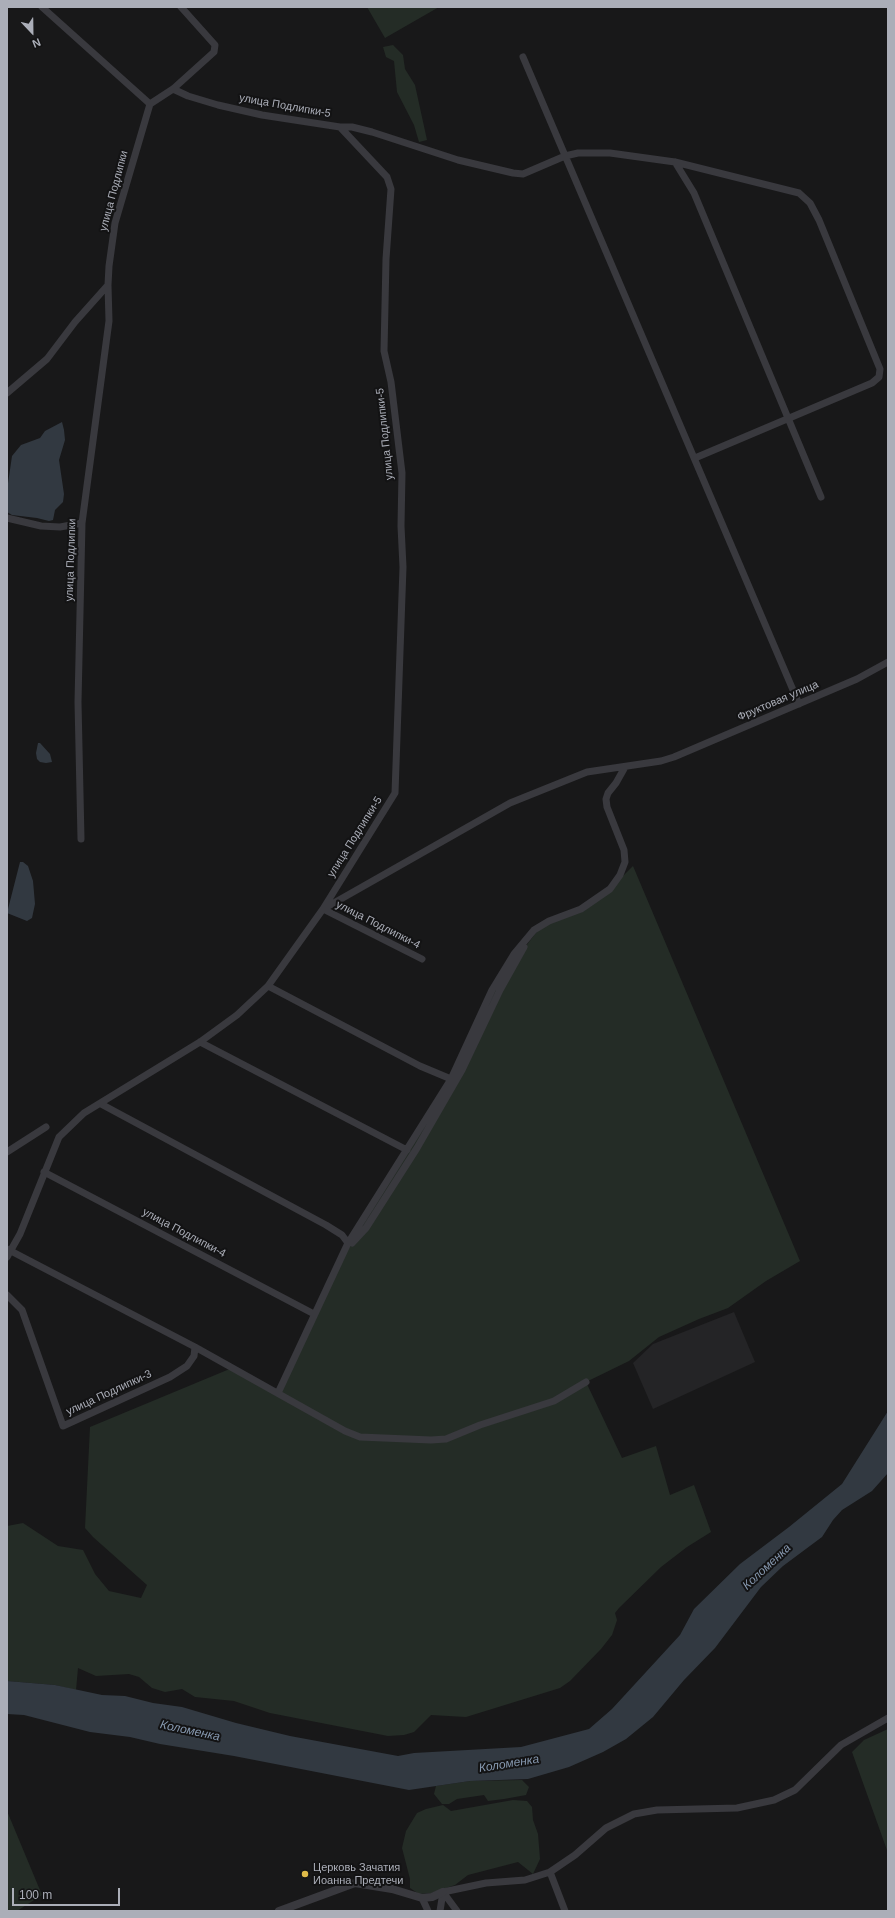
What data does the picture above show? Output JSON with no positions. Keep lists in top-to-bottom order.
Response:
{
  "streets": {
    "street": [
      "улица Подлипки-5",
      "улица Подлипки",
      "Фруктовая улица",
      "улица Подлипки-4",
      "улица Подлипки-3"
    ]
  },
  "crossings": [
    ["улица Подлипки-5", "Фруктовая улица"],
    ["улица Подлипки-5", "улица Подлипки-4"],
    ["Фруктовая улица", "улица Подлипки-4"],
    ["улица Подлипки-4", "улица Подлипки-3"]
  ],
  "water": ["Коломенка"],
  "places": ["Церковь Зачатия Иоанна Предтечи"],
  "scale_bar": "100 m",
  "north": "bottom"
}
